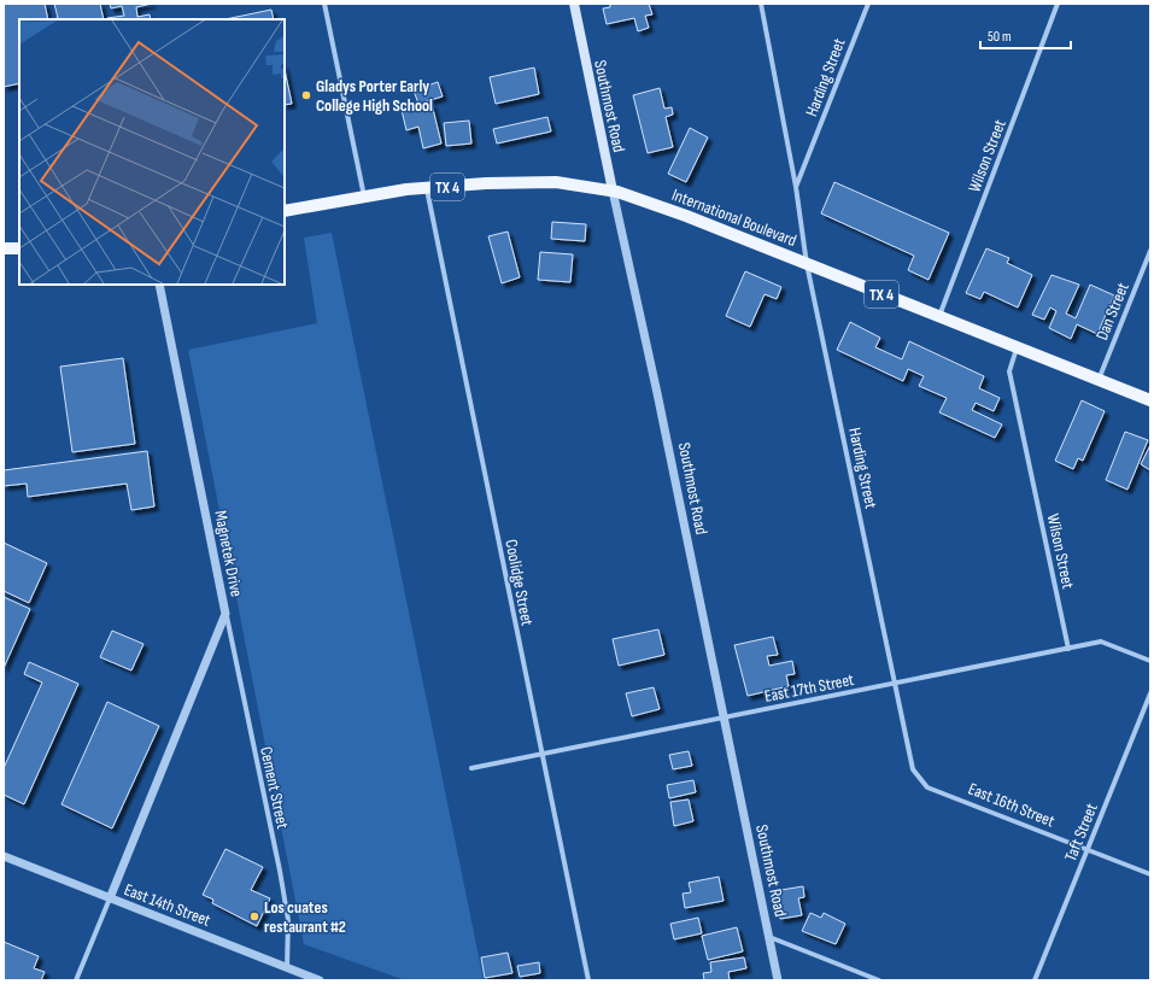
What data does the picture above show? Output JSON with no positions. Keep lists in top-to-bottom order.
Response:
{
  "streets": {
    "main road": ["Southmost Road", "TX 4", "International Boulevard"],
    "street": [
      "Harding Street",
      "Wilson Street",
      "Dan Street",
      "Magnetek Drive",
      "Coolidge Street",
      "East 17th Street",
      "Cement Street",
      "East 16th Street",
      "Taft Street",
      "East 14th Street"
    ]
  },
  "crossings": [
    ["Harding Street", "International Boulevard"],
    ["Harding Street", "East 17th Street"],
    ["Harding Street", "East 16th Street"],
    ["Southmost Road", "International Boulevard"],
    ["Southmost Road", "East 17th Street"],
    ["Wilson Street", "International Boulevard"],
    ["Wilson Street", "East 17th Street"],
    ["International Boulevard", "Dan Street"],
    ["International Boulevard", "Coolidge Street"],
    ["Magnetek Drive", "Cement Street"],
    ["Magnetek Drive", "East 14th Street"],
    ["Coolidge Street", "East 17th Street"],
    ["Cement Street", "East 14th Street"],
    ["East 16th Street", "Taft Street"]
  ],
  "places": ["Gladys Porter Early College High School", "Los cuates restaurant #2"],
  "scale_bar": "50 m"
}
